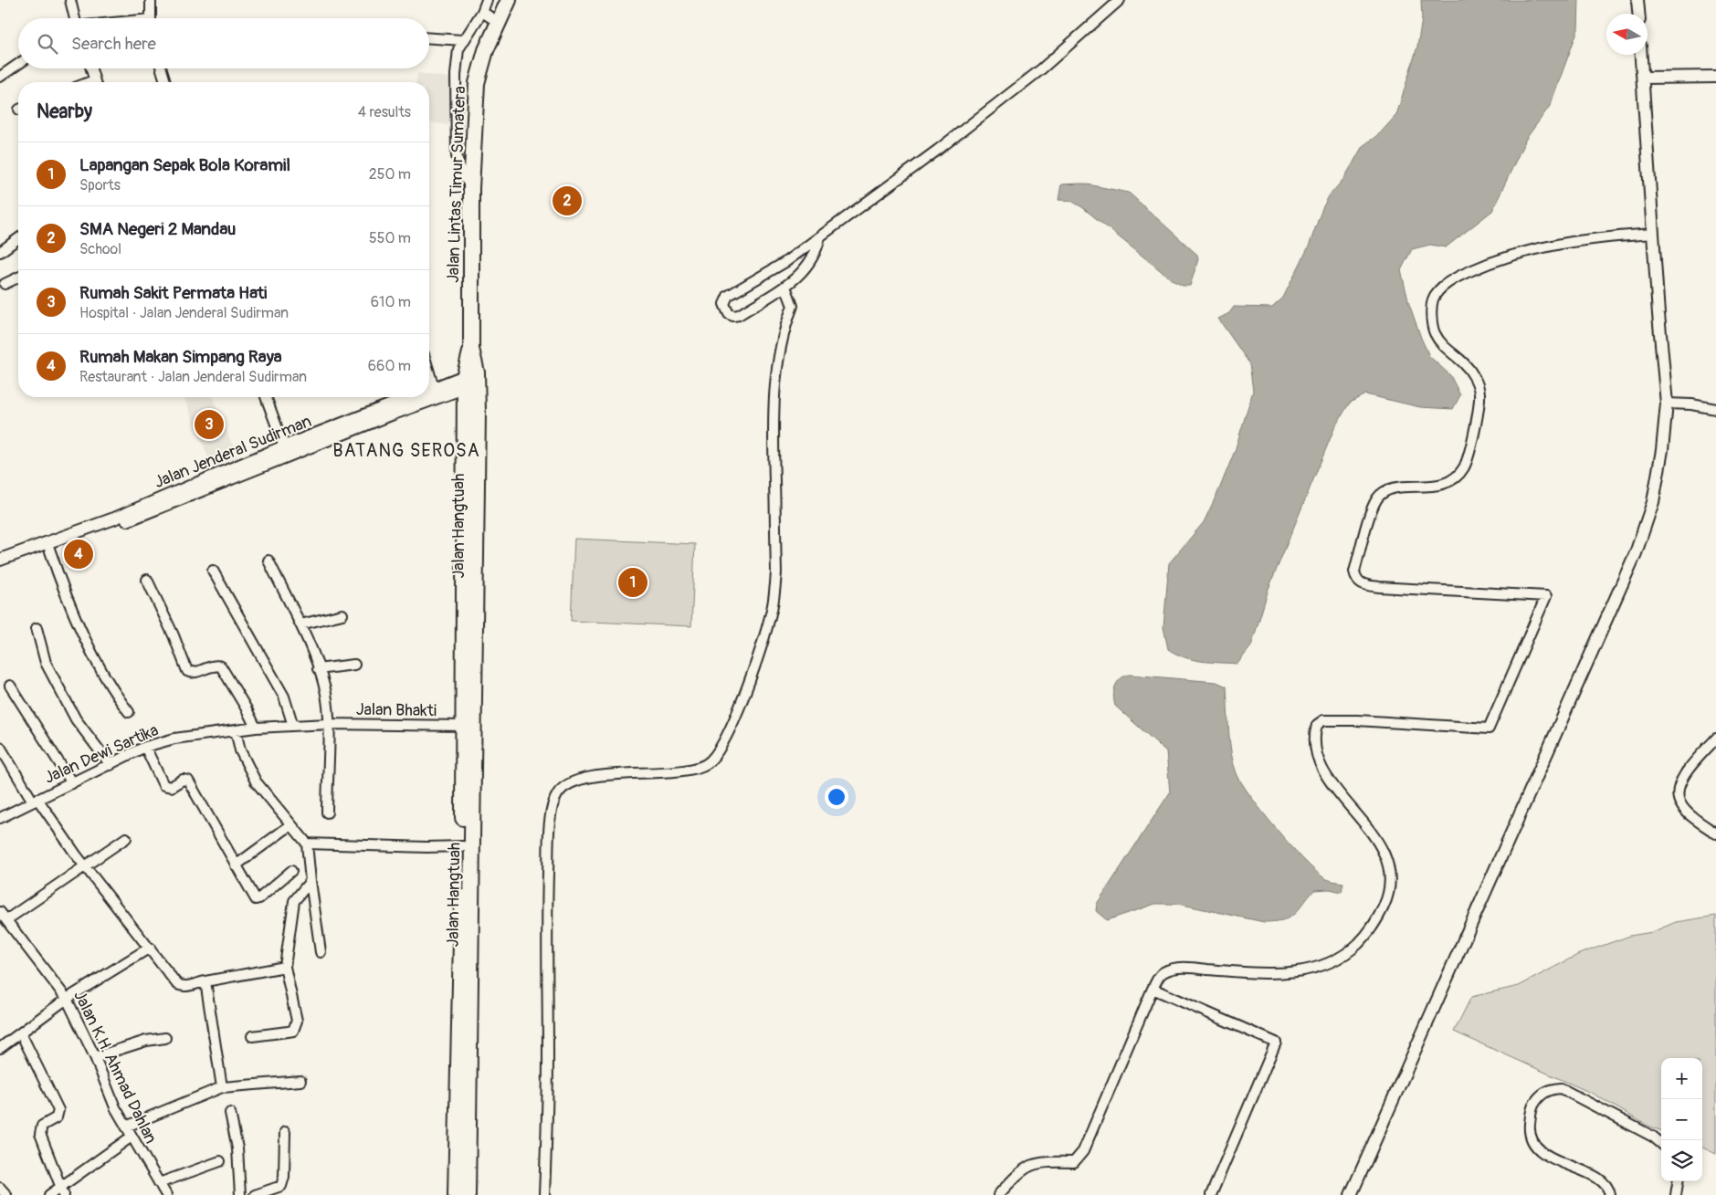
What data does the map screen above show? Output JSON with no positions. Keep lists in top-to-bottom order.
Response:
{
  "streets": {
    "highway": ["Jalan Lintas Timur Sumatera", "Jalan Hangtuah"],
    "street": [
      "Jalan Jenderal Sudirman",
      "Jalan Bhakti",
      "Jalan Dewi Sartika",
      "Jalan K.H. Ahmad Dahlan"
    ]
  },
  "crossings": [
    ["Jalan Lintas Timur Sumatera", "Jalan Hangtuah"],
    ["Jalan Jenderal Sudirman", "Jalan Hangtuah"],
    ["Jalan Hangtuah", "Jalan Bhakti"],
    ["Jalan Bhakti", "Jalan Dewi Sartika"]
  ],
  "districts": ["BATANG SEROSA"],
  "north": "left",
  "page": {
    "search": "Search here",
    "heading": ["Nearby", "4 results"],
    "list": [
      {
        "mark": "1",
        "name": "Lapangan Sepak Bola Koramil",
        "note": "Sports",
        "value": "250 m"
      },
      {
        "mark": "2",
        "name": "SMA Negeri 2 Mandau",
        "note": "School",
        "value": "550 m"
      },
      {
        "mark": "3",
        "name": "Rumah Sakit Permata Hati",
        "note": "Hospital · Jalan Jenderal Sudirman",
        "value": "610 m"
      },
      {
        "mark": "4",
        "name": "Rumah Makan Simpang Raya",
        "note": "Restaurant · Jalan Jenderal Sudirman",
        "value": "660 m"
      }
    ],
    "pins": [
      "2",
      "3",
      "4",
      "1"
    ],
    "map_buttons": ["+", "−"]
  }
}
